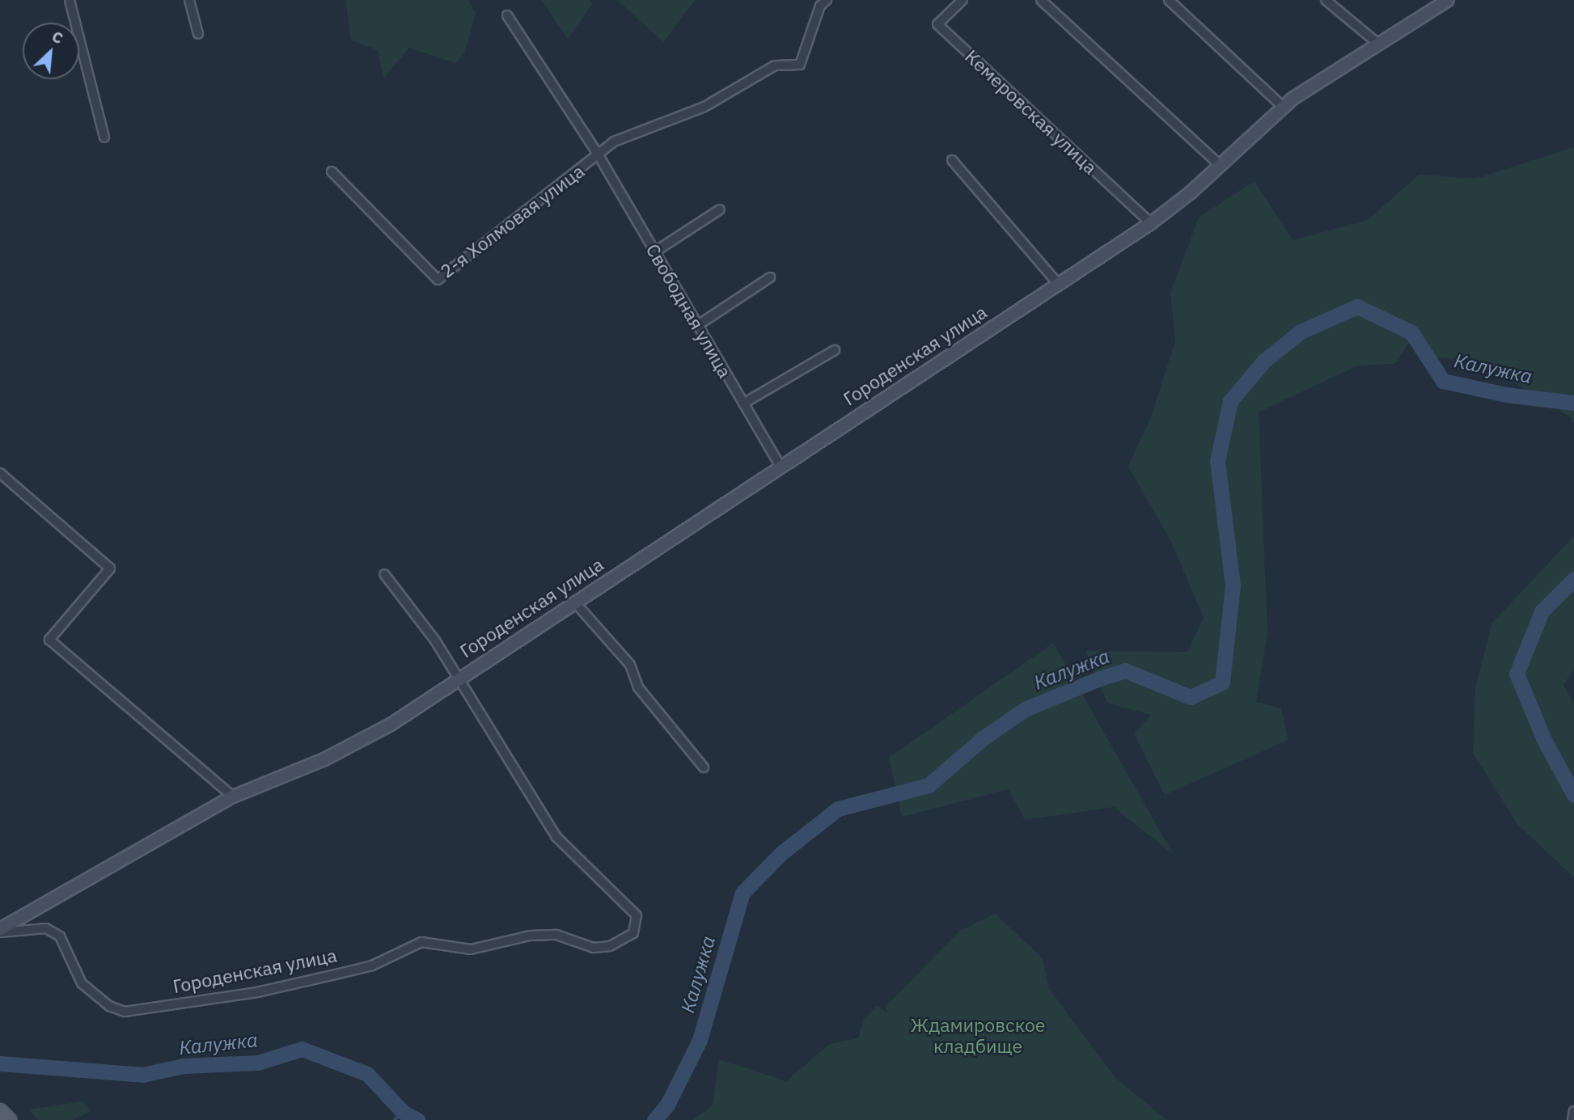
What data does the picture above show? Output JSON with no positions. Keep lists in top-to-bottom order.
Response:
{
  "streets": {
    "street": [
      "Кемеровская улица",
      "2-я Холмовая улица",
      "Свободная улица",
      "Городенская улица"
    ]
  },
  "crossings": [
    ["Кемеровская улица", "Городенская улица"],
    ["2-я Холмовая улица", "Свободная улица"],
    ["Свободная улица", "Городенская улица"]
  ],
  "water": ["Калужка"],
  "parks": ["Ждамировское кладбище"],
  "north": "top right"
}
